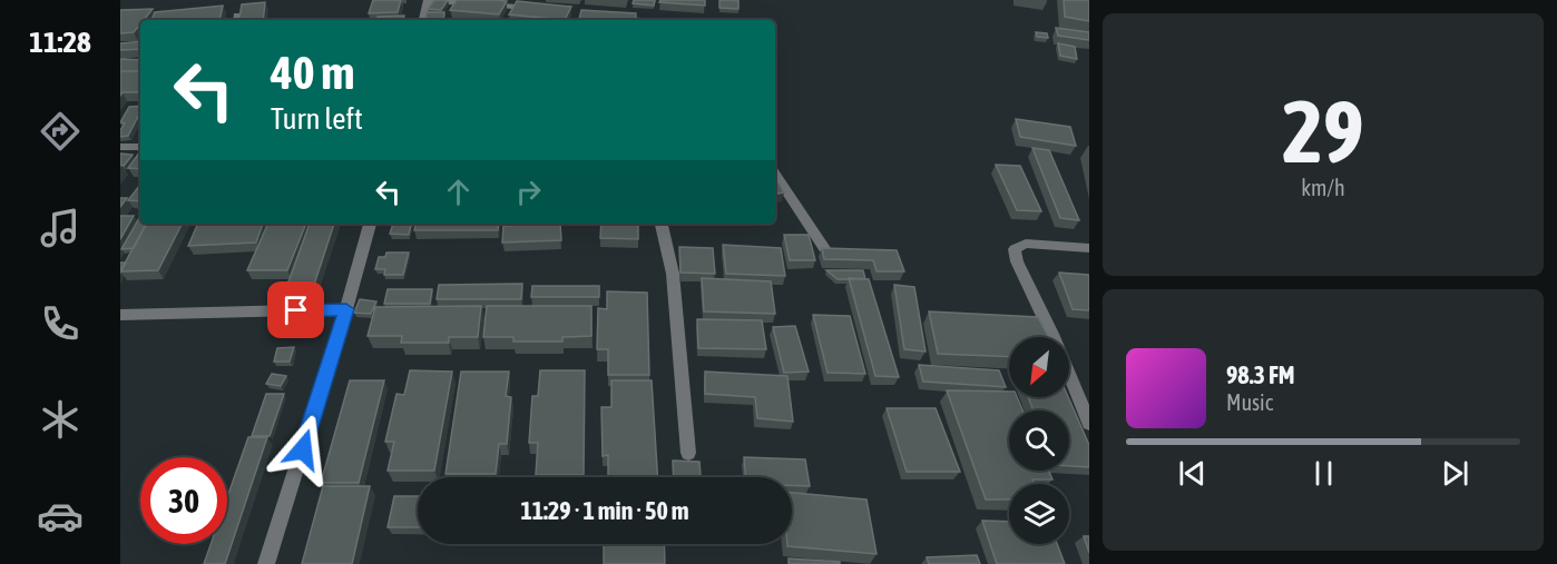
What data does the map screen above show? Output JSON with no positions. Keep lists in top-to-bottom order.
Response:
{
  "north": "bottom left",
  "page": {
    "tabs": "11:28",
    "tile": ["29", "km/h"],
    "turn": ["40 m", "Turn left"],
    "song": ["98.3 FM", "Music"],
    "limit": "30",
    "trip": "11:29 · 1 min · 50 m"
  }
}
